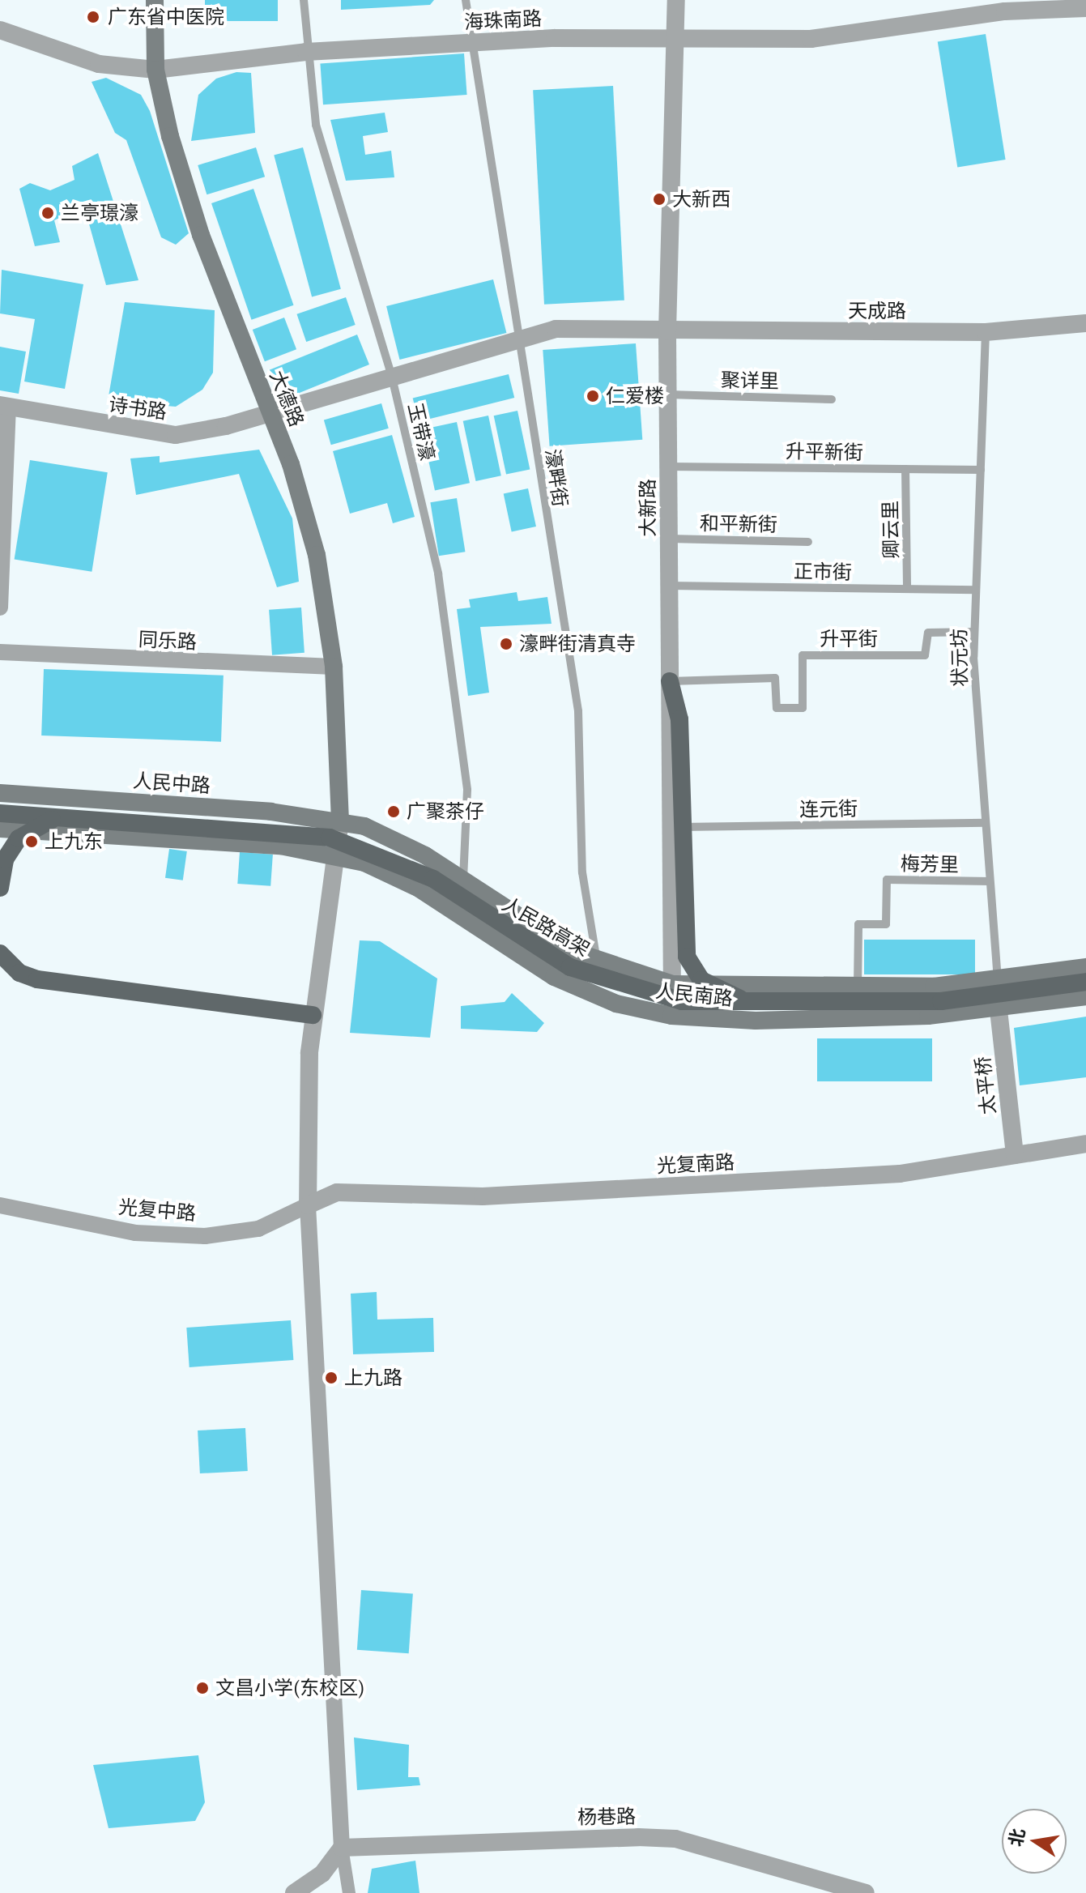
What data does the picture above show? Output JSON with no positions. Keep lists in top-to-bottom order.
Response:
{
  "streets": {
    "main road": [
      "大德路",
      "人民中路",
      "人民路高架",
      "人民南路"
    ],
    "street": [
      "海珠南路",
      "天成路",
      "诗书路",
      "大新路",
      "同乐路",
      "太平桥",
      "光复南路",
      "光复中路",
      "杨巷路"
    ],
    "lane": [
      "聚详里",
      "玉带濠",
      "升平新街",
      "濠畔街",
      "和平新街",
      "卿云里",
      "正市街",
      "升平街",
      "状元坊",
      "连元街",
      "梅芳里"
    ]
  },
  "crossings": [
    ["海珠南路", "大德路"],
    ["海珠南路", "玉带濠"],
    ["海珠南路", "濠畔街"],
    ["海珠南路", "大新路"],
    ["天成路", "诗书路"],
    ["天成路", "濠畔街"],
    ["天成路", "大新路"],
    ["天成路", "状元坊"],
    ["聚详里", "大新路"],
    ["大德路", "诗书路"],
    ["大德路", "同乐路"],
    ["大德路", "人民中路"],
    ["大德路", "人民南路"],
    ["诗书路", "玉带濠"],
    ["诗书路", "濠畔街"],
    ["玉带濠", "人民南路"],
    ["升平新街", "大新路"],
    ["升平新街", "卿云里"],
    ["升平新街", "状元坊"],
    ["濠畔街", "人民南路"],
    ["大新路", "和平新街"],
    ["大新路", "正市街"],
    ["大新路", "升平街"],
    ["大新路", "连元街"],
    ["大新路", "人民南路"],
    ["卿云里", "正市街"],
    ["正市街", "状元坊"],
    ["升平街", "状元坊"],
    ["状元坊", "连元街"],
    ["状元坊", "梅芳里"],
    ["状元坊", "人民南路"],
    ["人民中路", "人民南路"],
    ["梅芳里", "人民南路"],
    ["人民南路", "太平桥"],
    ["太平桥", "光复南路"],
    ["光复南路", "光复中路"]
  ],
  "places": [
    "广东省中医院",
    "大新西",
    "兰亭璟濠",
    "仁爱楼",
    "濠畔街清真寺",
    "广聚茶仔",
    "上九东",
    "上九路",
    "文昌小学(东校区)"
  ],
  "north": "left"
}
